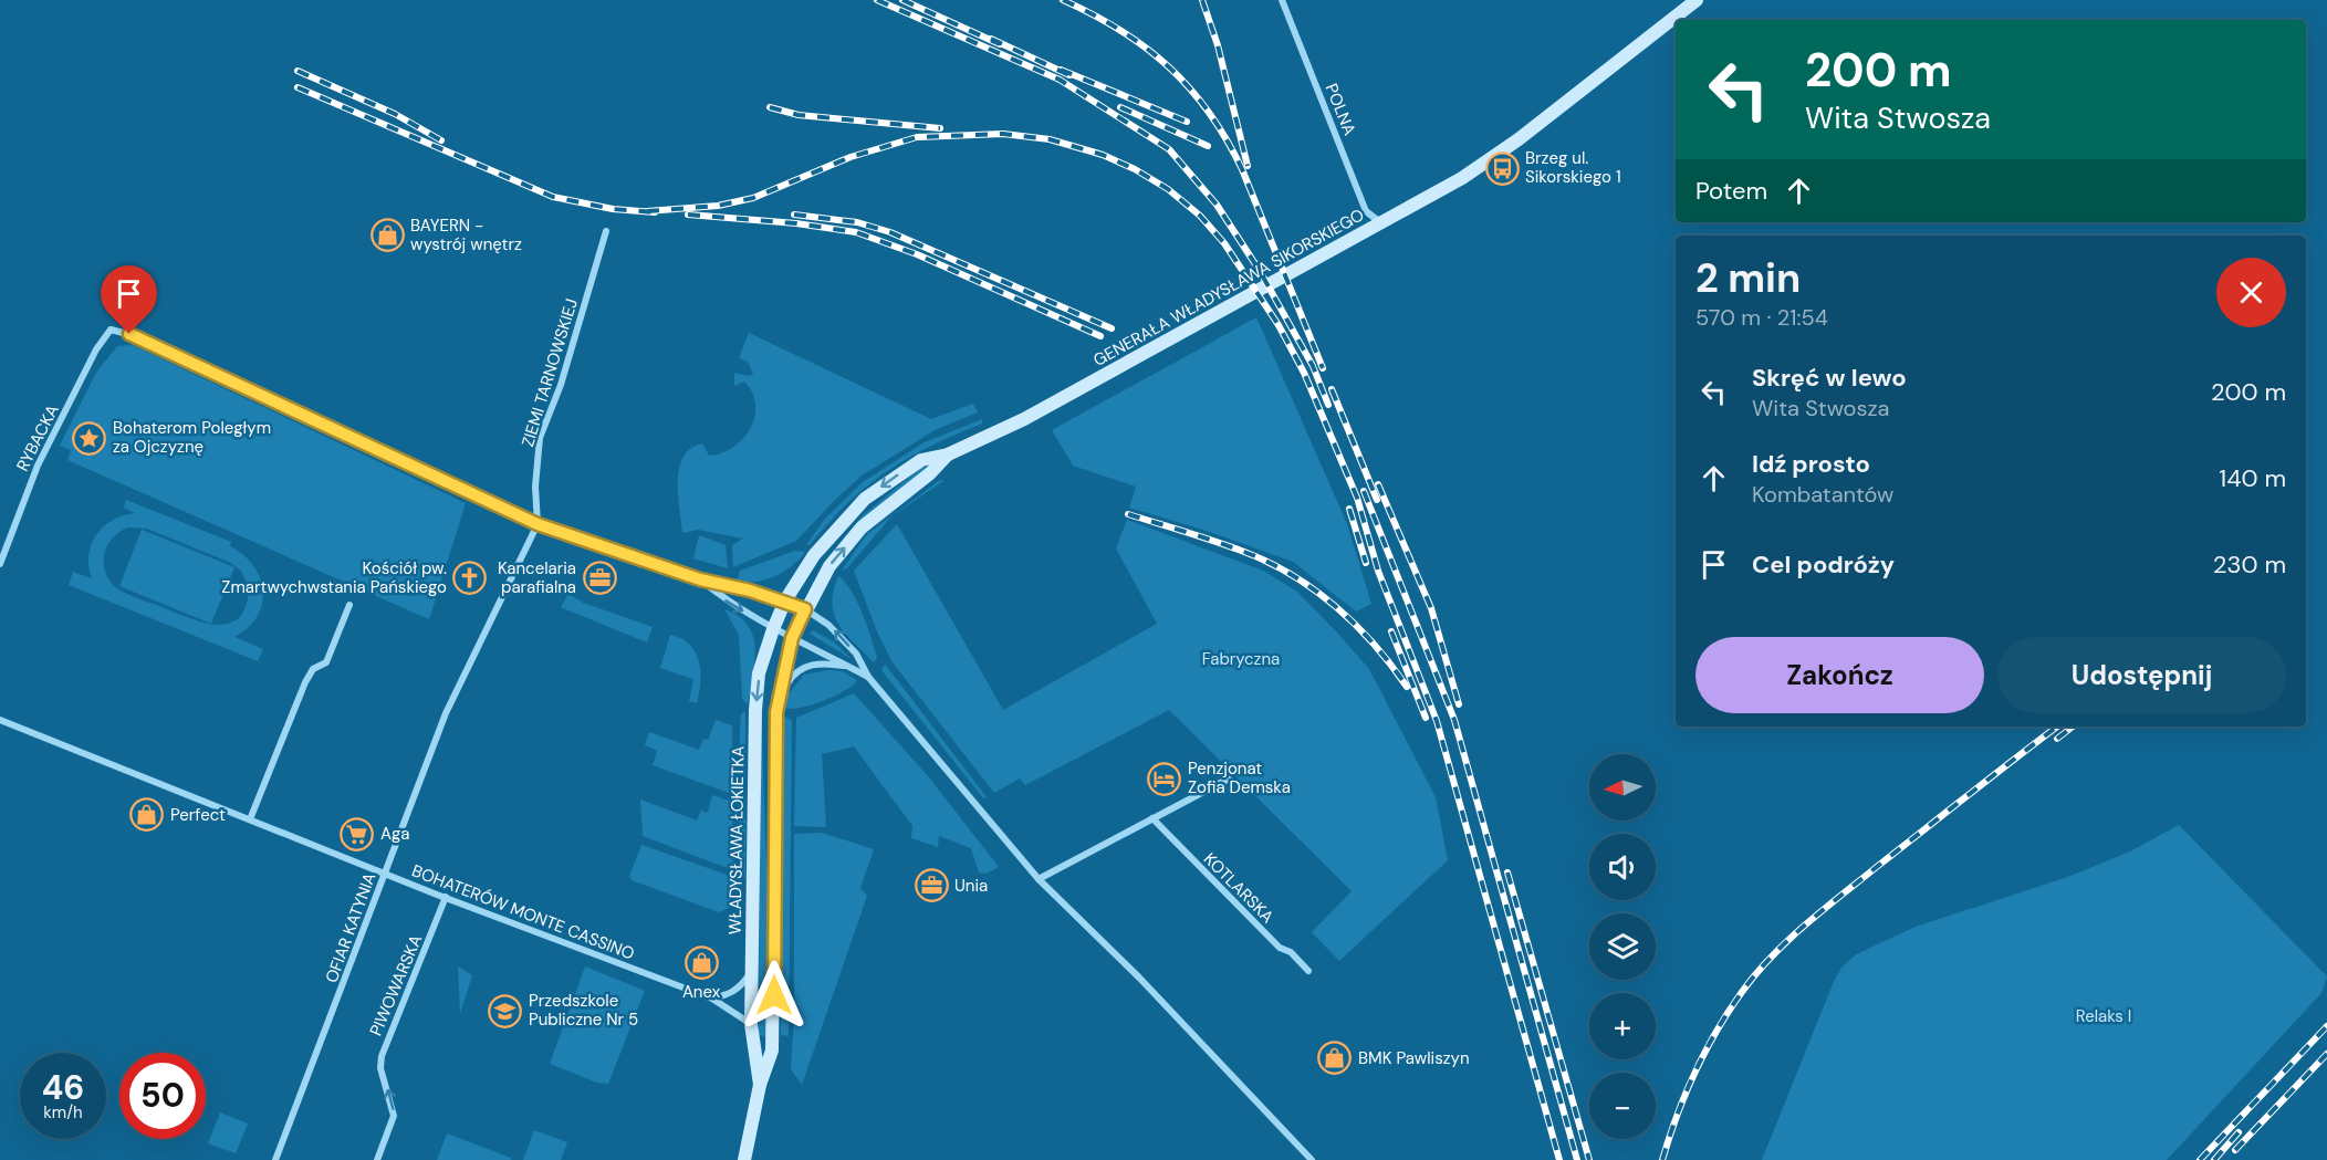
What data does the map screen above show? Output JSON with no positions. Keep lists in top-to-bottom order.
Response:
{
  "streets": {
    "main road": ["GENERAŁA WŁADYSŁAWA SIKORSKIEGO", "WŁADYSŁAWA ŁOKIETKA"],
    "street": [
      "POLNA",
      "ZIEMI TARNOWSKIEJ",
      "RYBACKA",
      "KOTLARSKA",
      "BOHATERÓW MONTE CASSINO",
      "OFIAR KATYNIA",
      "PIWOWARSKA"
    ]
  },
  "crossings": [
    ["POLNA", "GENERAŁA WŁADYSŁAWA SIKORSKIEGO"],
    ["GENERAŁA WŁADYSŁAWA SIKORSKIEGO", "WŁADYSŁAWA ŁOKIETKA"],
    ["ZIEMI TARNOWSKIEJ", "RYBACKA"],
    ["ZIEMI TARNOWSKIEJ", "OFIAR KATYNIA"],
    ["RYBACKA", "OFIAR KATYNIA"],
    ["WŁADYSŁAWA ŁOKIETKA", "BOHATERÓW MONTE CASSINO"],
    ["BOHATERÓW MONTE CASSINO", "OFIAR KATYNIA"],
    ["BOHATERÓW MONTE CASSINO", "PIWOWARSKA"]
  ],
  "one_way": ["PIWOWARSKA"],
  "parks": ["Fabryczna", "Relaks I"],
  "places": {
    "bus stop": ["Brzeg ul. Sikorskiego 1"],
    "shop": [
      "BAYERN - wystrój wnętrz",
      "Perfect",
      "Anex",
      "BMK Pawliszyn"
    ],
    "place": ["Bohaterom Poległym za Ojczyznę"],
    "church": ["Kościół pw. Zmartwychwstania Pańskiego"],
    "office": ["Kancelaria parafialna", "Unia"],
    "hotel": ["Penzjonat Zofia Demska"],
    "supermarket": ["Aga"],
    "school or university": ["Przedszkole Publiczne Nr 5"]
  },
  "north": "left",
  "page": {
    "turn": ["200 m", "Wita Stwosza"],
    "then": "Potem",
    "heading": ["2 min", "570 m · 21:54"],
    "list": [
      {
        "name": "Skręć w lewo",
        "note": "Wita Stwosza",
        "value": "200 m"
      },
      {
        "name": "Idź prosto",
        "note": "Kombatantów",
        "value": "140 m"
      },
      {
        "name": "Cel podróży",
        "value": "230 m"
      }
    ],
    "buttons": ["Zakończ", "Udostępnij"],
    "map_buttons": ["+", "−"],
    "speed": "46 km/h",
    "limit": "50"
  }
}
